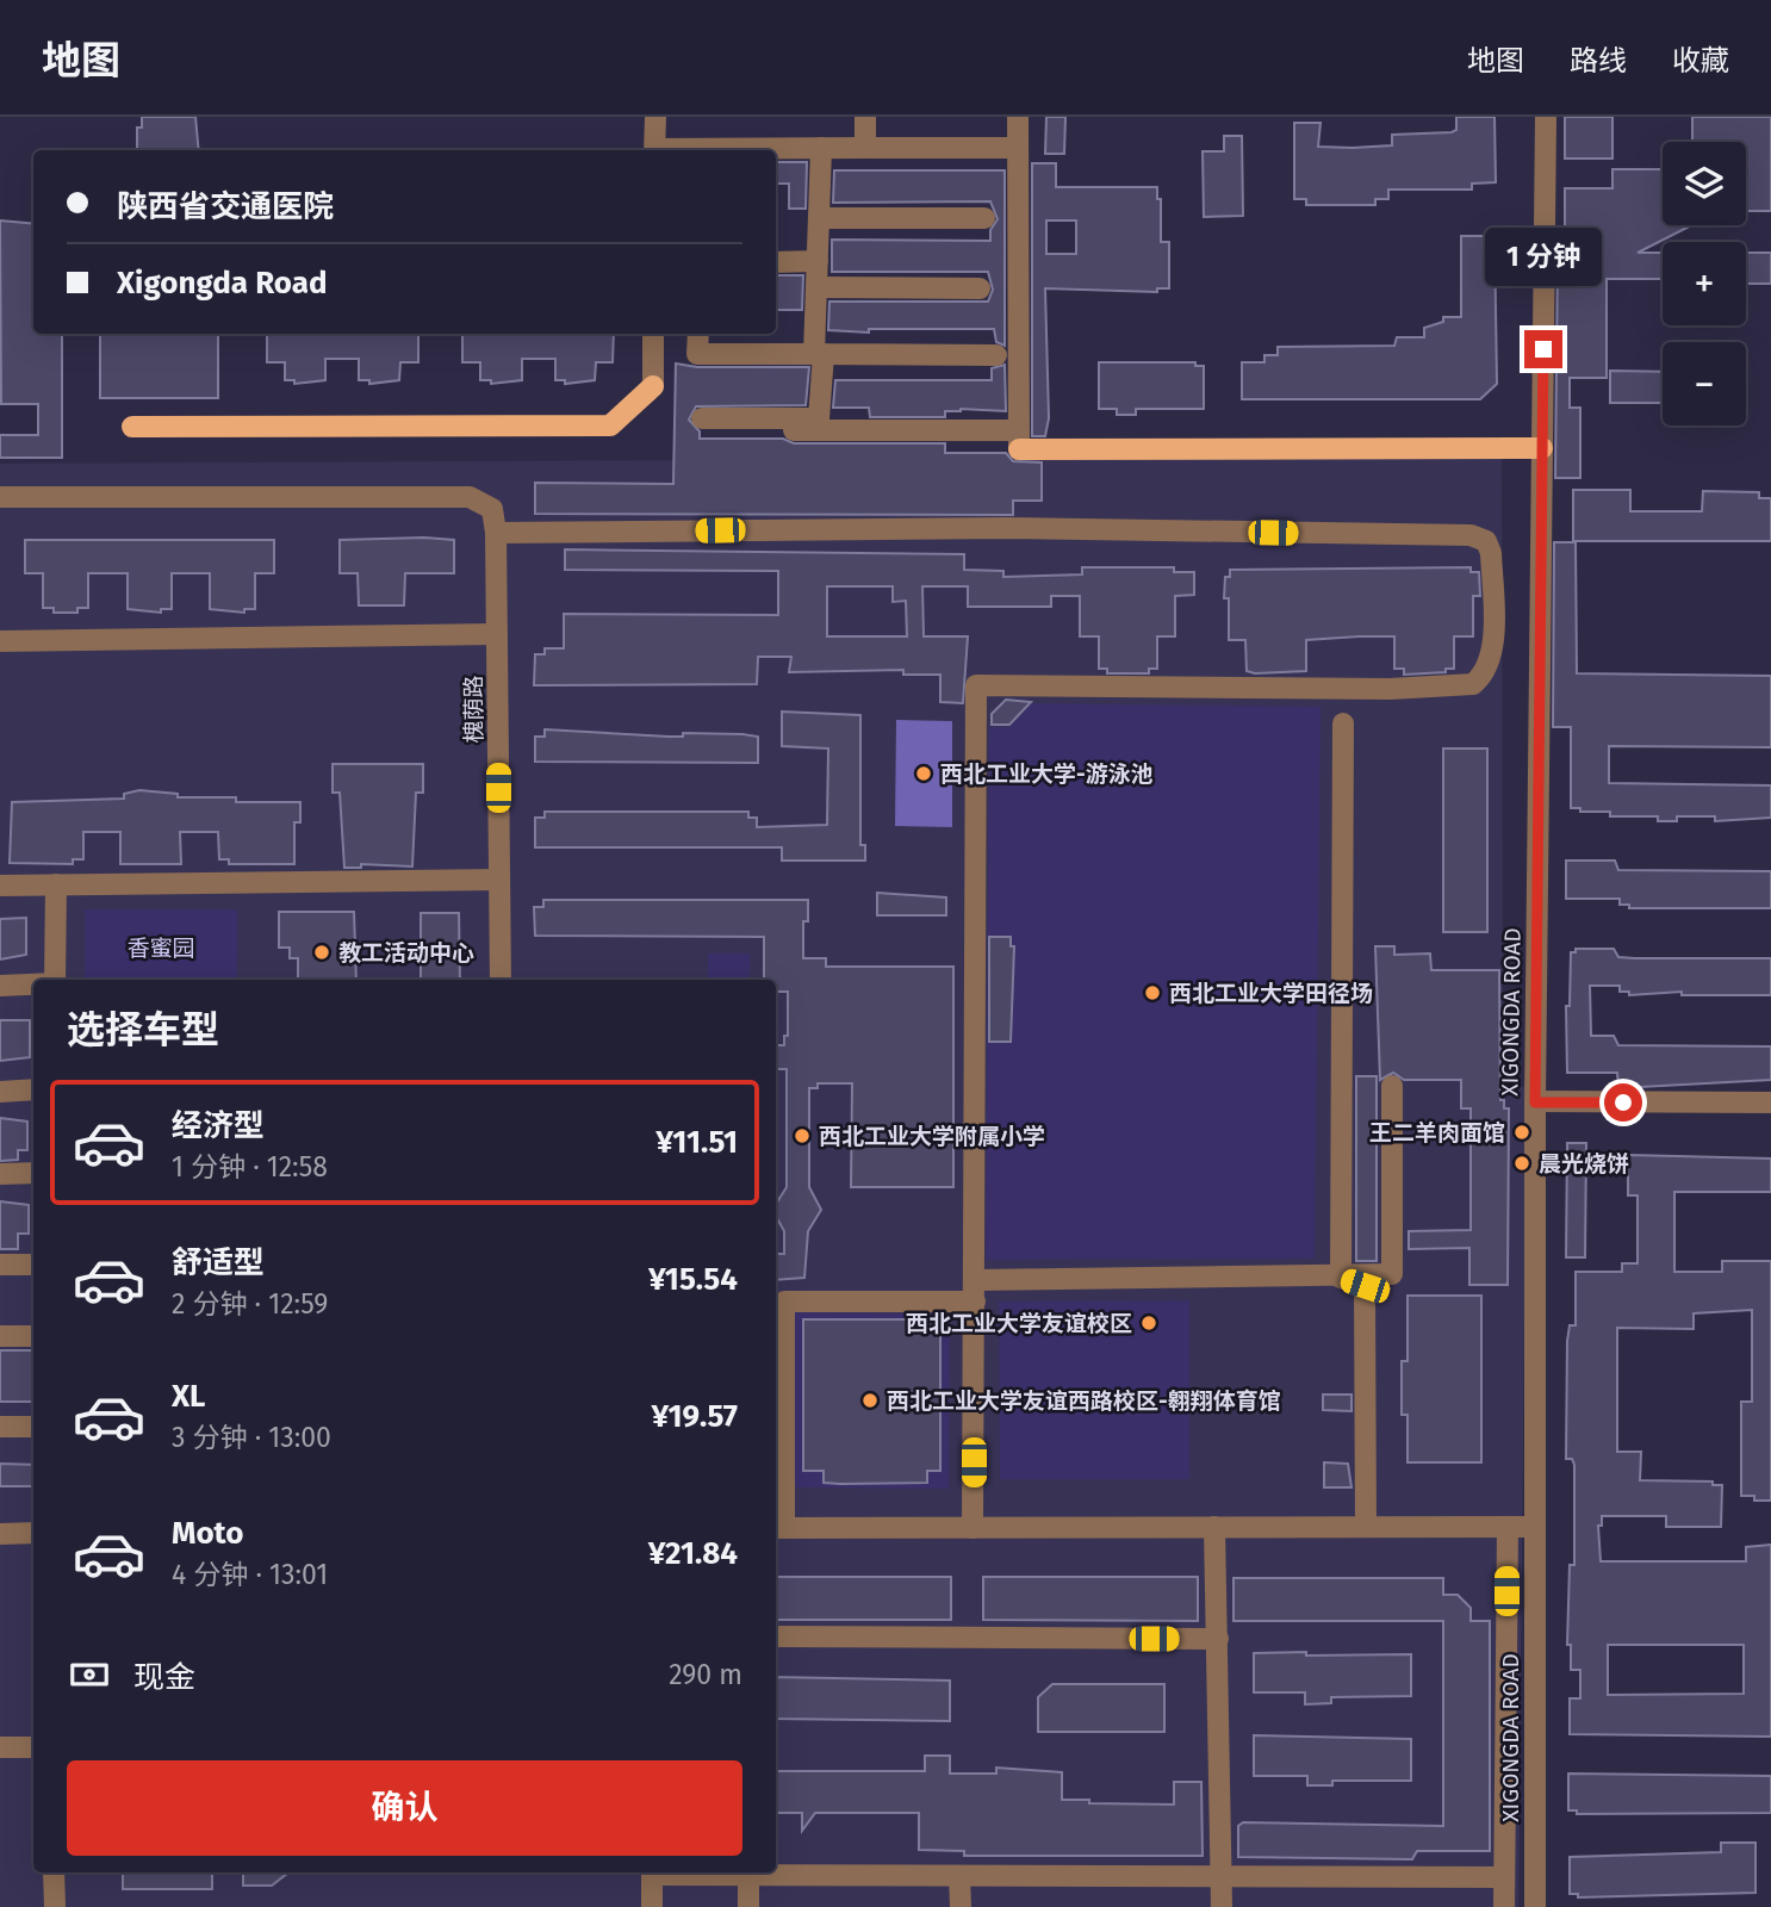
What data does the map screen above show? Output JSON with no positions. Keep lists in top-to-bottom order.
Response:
{
  "streets": {
    "street": ["槐荫路", "XIGONGDA ROAD"]
  },
  "parks": ["香蜜园"],
  "places": [
    "西北工业大学-游泳池",
    "教工活动中心",
    "西北工业大学田径场",
    "王二羊肉面馆",
    "西北工业大学附属小学",
    "晨光烧饼",
    "西北工业大学友谊校区",
    "西北工业大学友谊西路校区-翱翔体育馆"
  ],
  "page": {
    "header": "地图",
    "nav": ["地图", "路线", "收藏"],
    "map_buttons": ["+", "−"],
    "banner": ["陕西省交通医院", "Xigongda Road"],
    "bubble": "1 分钟",
    "heading": "选择车型",
    "list": [
      {
        "name": "经济型",
        "note": "1 分钟 · 12:58",
        "value": "¥11.51"
      },
      {
        "name": "舒适型",
        "note": "2 分钟 · 12:59",
        "value": "¥15.54"
      },
      {
        "name": "XL",
        "note": "3 分钟 · 13:00",
        "value": "¥19.57"
      },
      {
        "name": "Moto",
        "note": "4 分钟 · 13:01",
        "value": "¥21.84"
      }
    ],
    "pay": ["现金", "290 m"],
    "buttons": "确认"
  }
}
